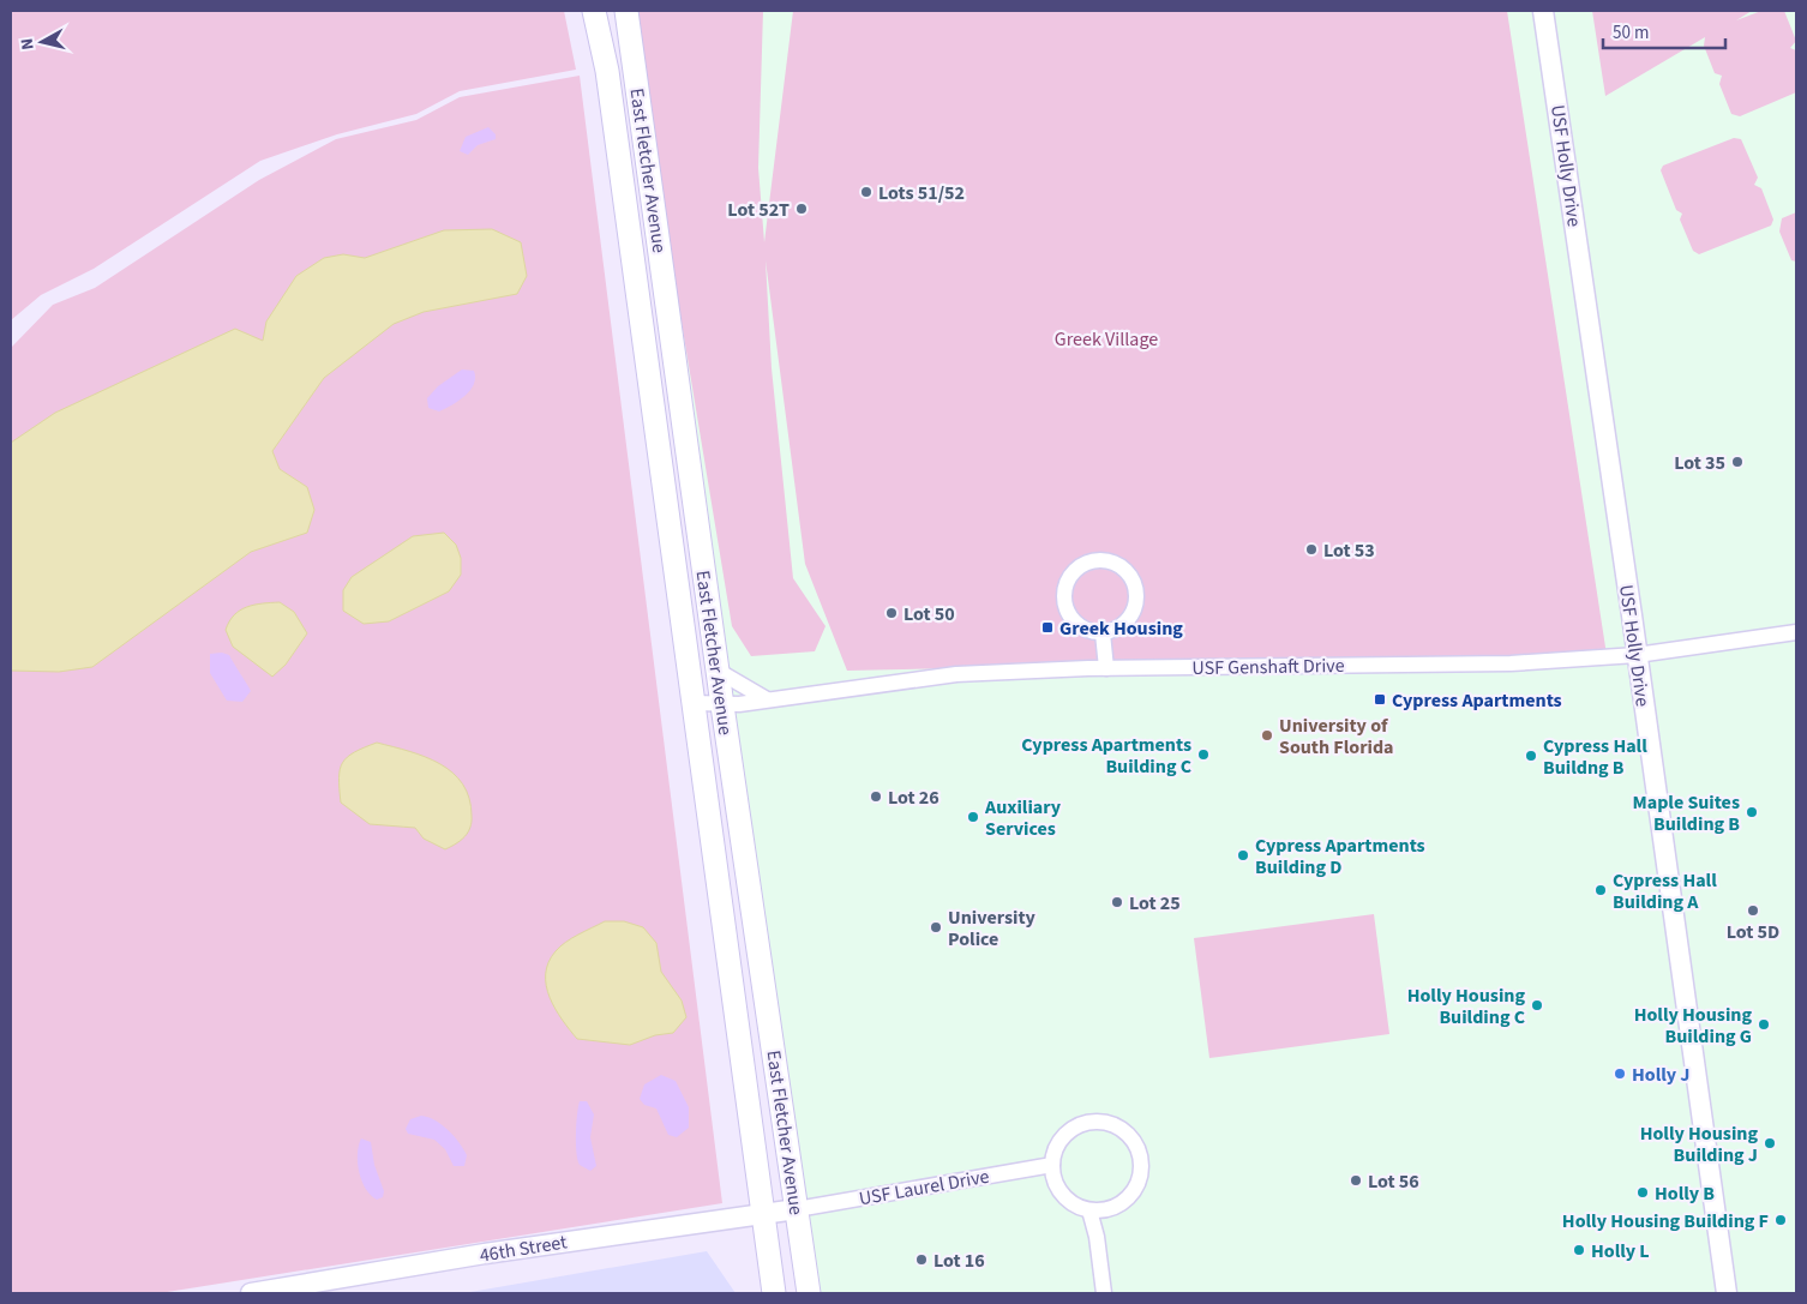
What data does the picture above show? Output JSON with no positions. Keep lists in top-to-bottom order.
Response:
{
  "streets": {
    "main road": ["East Fletcher Avenue"],
    "street": [
      "USF Holly Drive",
      "USF Genshaft Drive",
      "USF Laurel Drive",
      "46th Street"
    ]
  },
  "crossings": [
    ["USF Holly Drive", "USF Genshaft Drive"],
    ["East Fletcher Avenue", "USF Genshaft Drive"],
    ["East Fletcher Avenue", "USF Laurel Drive"],
    ["East Fletcher Avenue", "46th Street"],
    ["USF Laurel Drive", "46th Street"]
  ],
  "parks": ["Greek Village"],
  "places": {
    "other": [
      "Lots 51/52",
      "Lot 52T",
      "Lot 35",
      "Lot 53",
      "Lot 50",
      "University of South Florida",
      "Cypress Apartments Building C",
      "Cypress Hall Buildng B",
      "Lot 26",
      "Maple Suites Building B",
      "Auxiliary Services",
      "Cypress Apartments Building D",
      "Cypress Hall Building A",
      "Lot 25",
      "Lot 5D",
      "University Police",
      "Holly Housing Building C",
      "Holly Housing Building G",
      "Holly J",
      "Holly Housing Building J",
      "Lot 56",
      "Holly B",
      "Holly Housing Building F",
      "Holly L",
      "Lot 16"
    ],
    "transit": ["Greek Housing", "Cypress Apartments"]
  },
  "scale_bar": "50 m",
  "north": "left"
}
